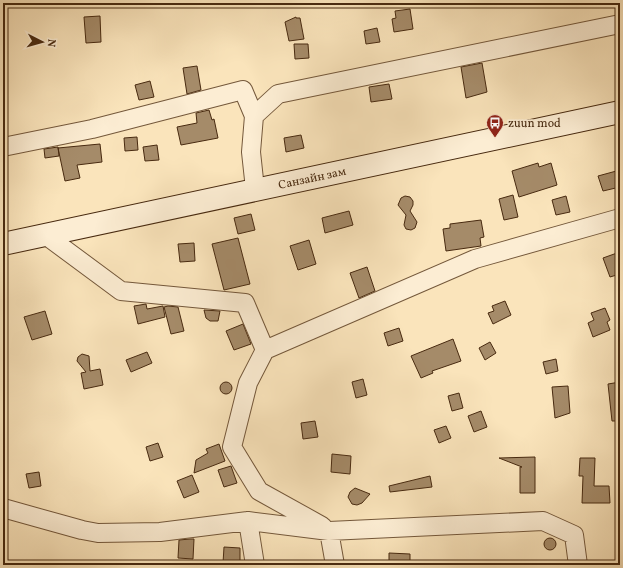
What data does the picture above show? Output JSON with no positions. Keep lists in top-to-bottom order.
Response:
{
  "streets": {
    "main road": ["Санзайн зам"]
  },
  "places": {
    "bus stop": ["zuun mod"]
  },
  "north": "right"
}
